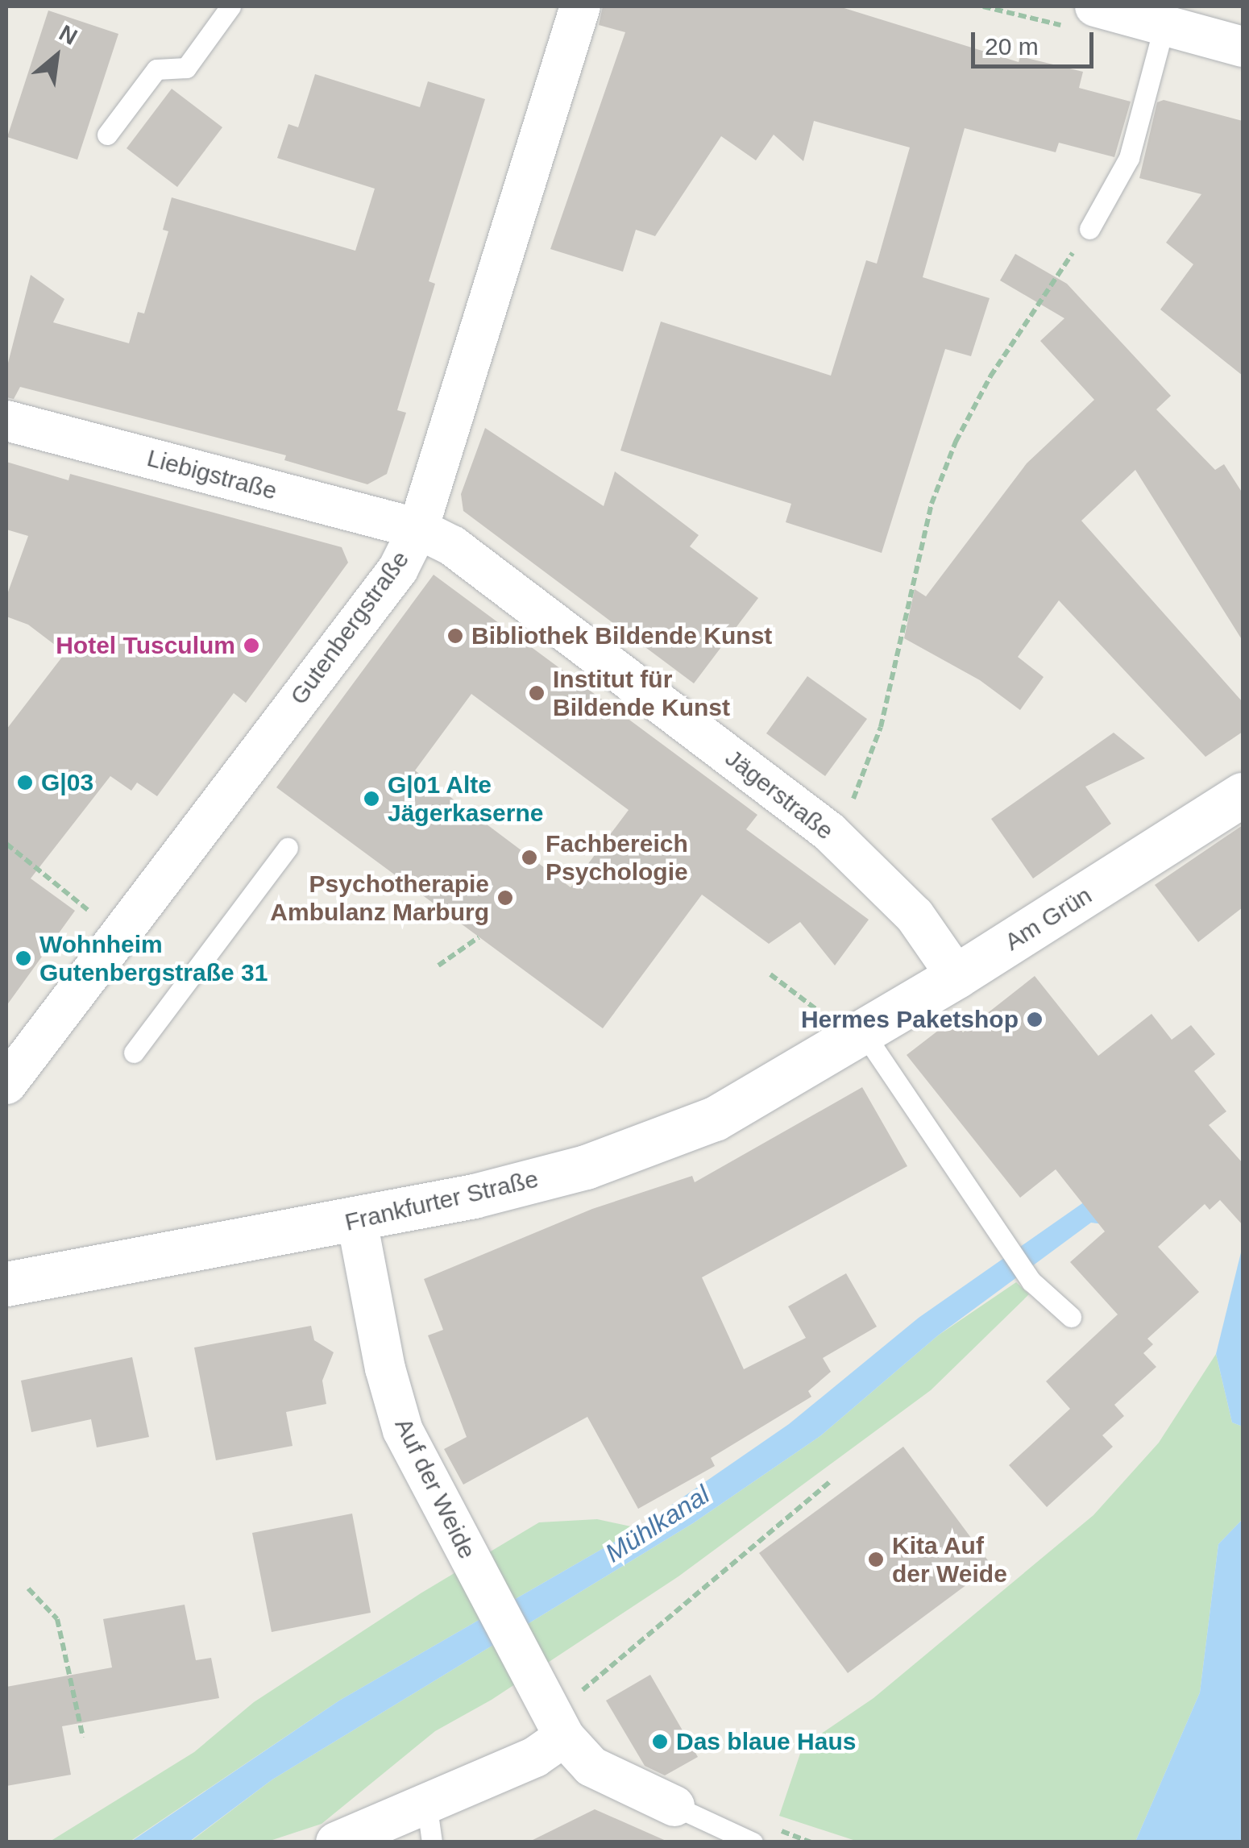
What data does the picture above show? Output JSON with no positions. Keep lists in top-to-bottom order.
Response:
{
  "streets": {
    "street": [
      "Liebigstraße",
      "Gutenbergstraße",
      "Jägerstraße",
      "Am Grün",
      "Frankfurter Straße",
      "Auf der Weide"
    ]
  },
  "crossings": [
    ["Liebigstraße", "Gutenbergstraße"],
    ["Liebigstraße", "Jägerstraße"],
    ["Gutenbergstraße", "Jägerstraße"],
    ["Jägerstraße", "Am Grün"],
    ["Am Grün", "Frankfurter Straße"],
    ["Frankfurter Straße", "Auf der Weide"]
  ],
  "water": ["Mühlkanal"],
  "places": [
    "Bibliothek Bildende Kunst",
    "Hotel Tusculum",
    "Institut für Bildende Kunst",
    "G|03",
    "G|01 Alte Jägerkaserne",
    "Fachbereich Psychologie",
    "Psychotherapie Ambulanz Marburg",
    "Wohnheim Gutenbergstraße 31",
    "Hermes Paketshop",
    "Kita Auf der Weide",
    "Das blaue Haus"
  ],
  "scale_bar": "20 m",
  "north": "top right"
}
